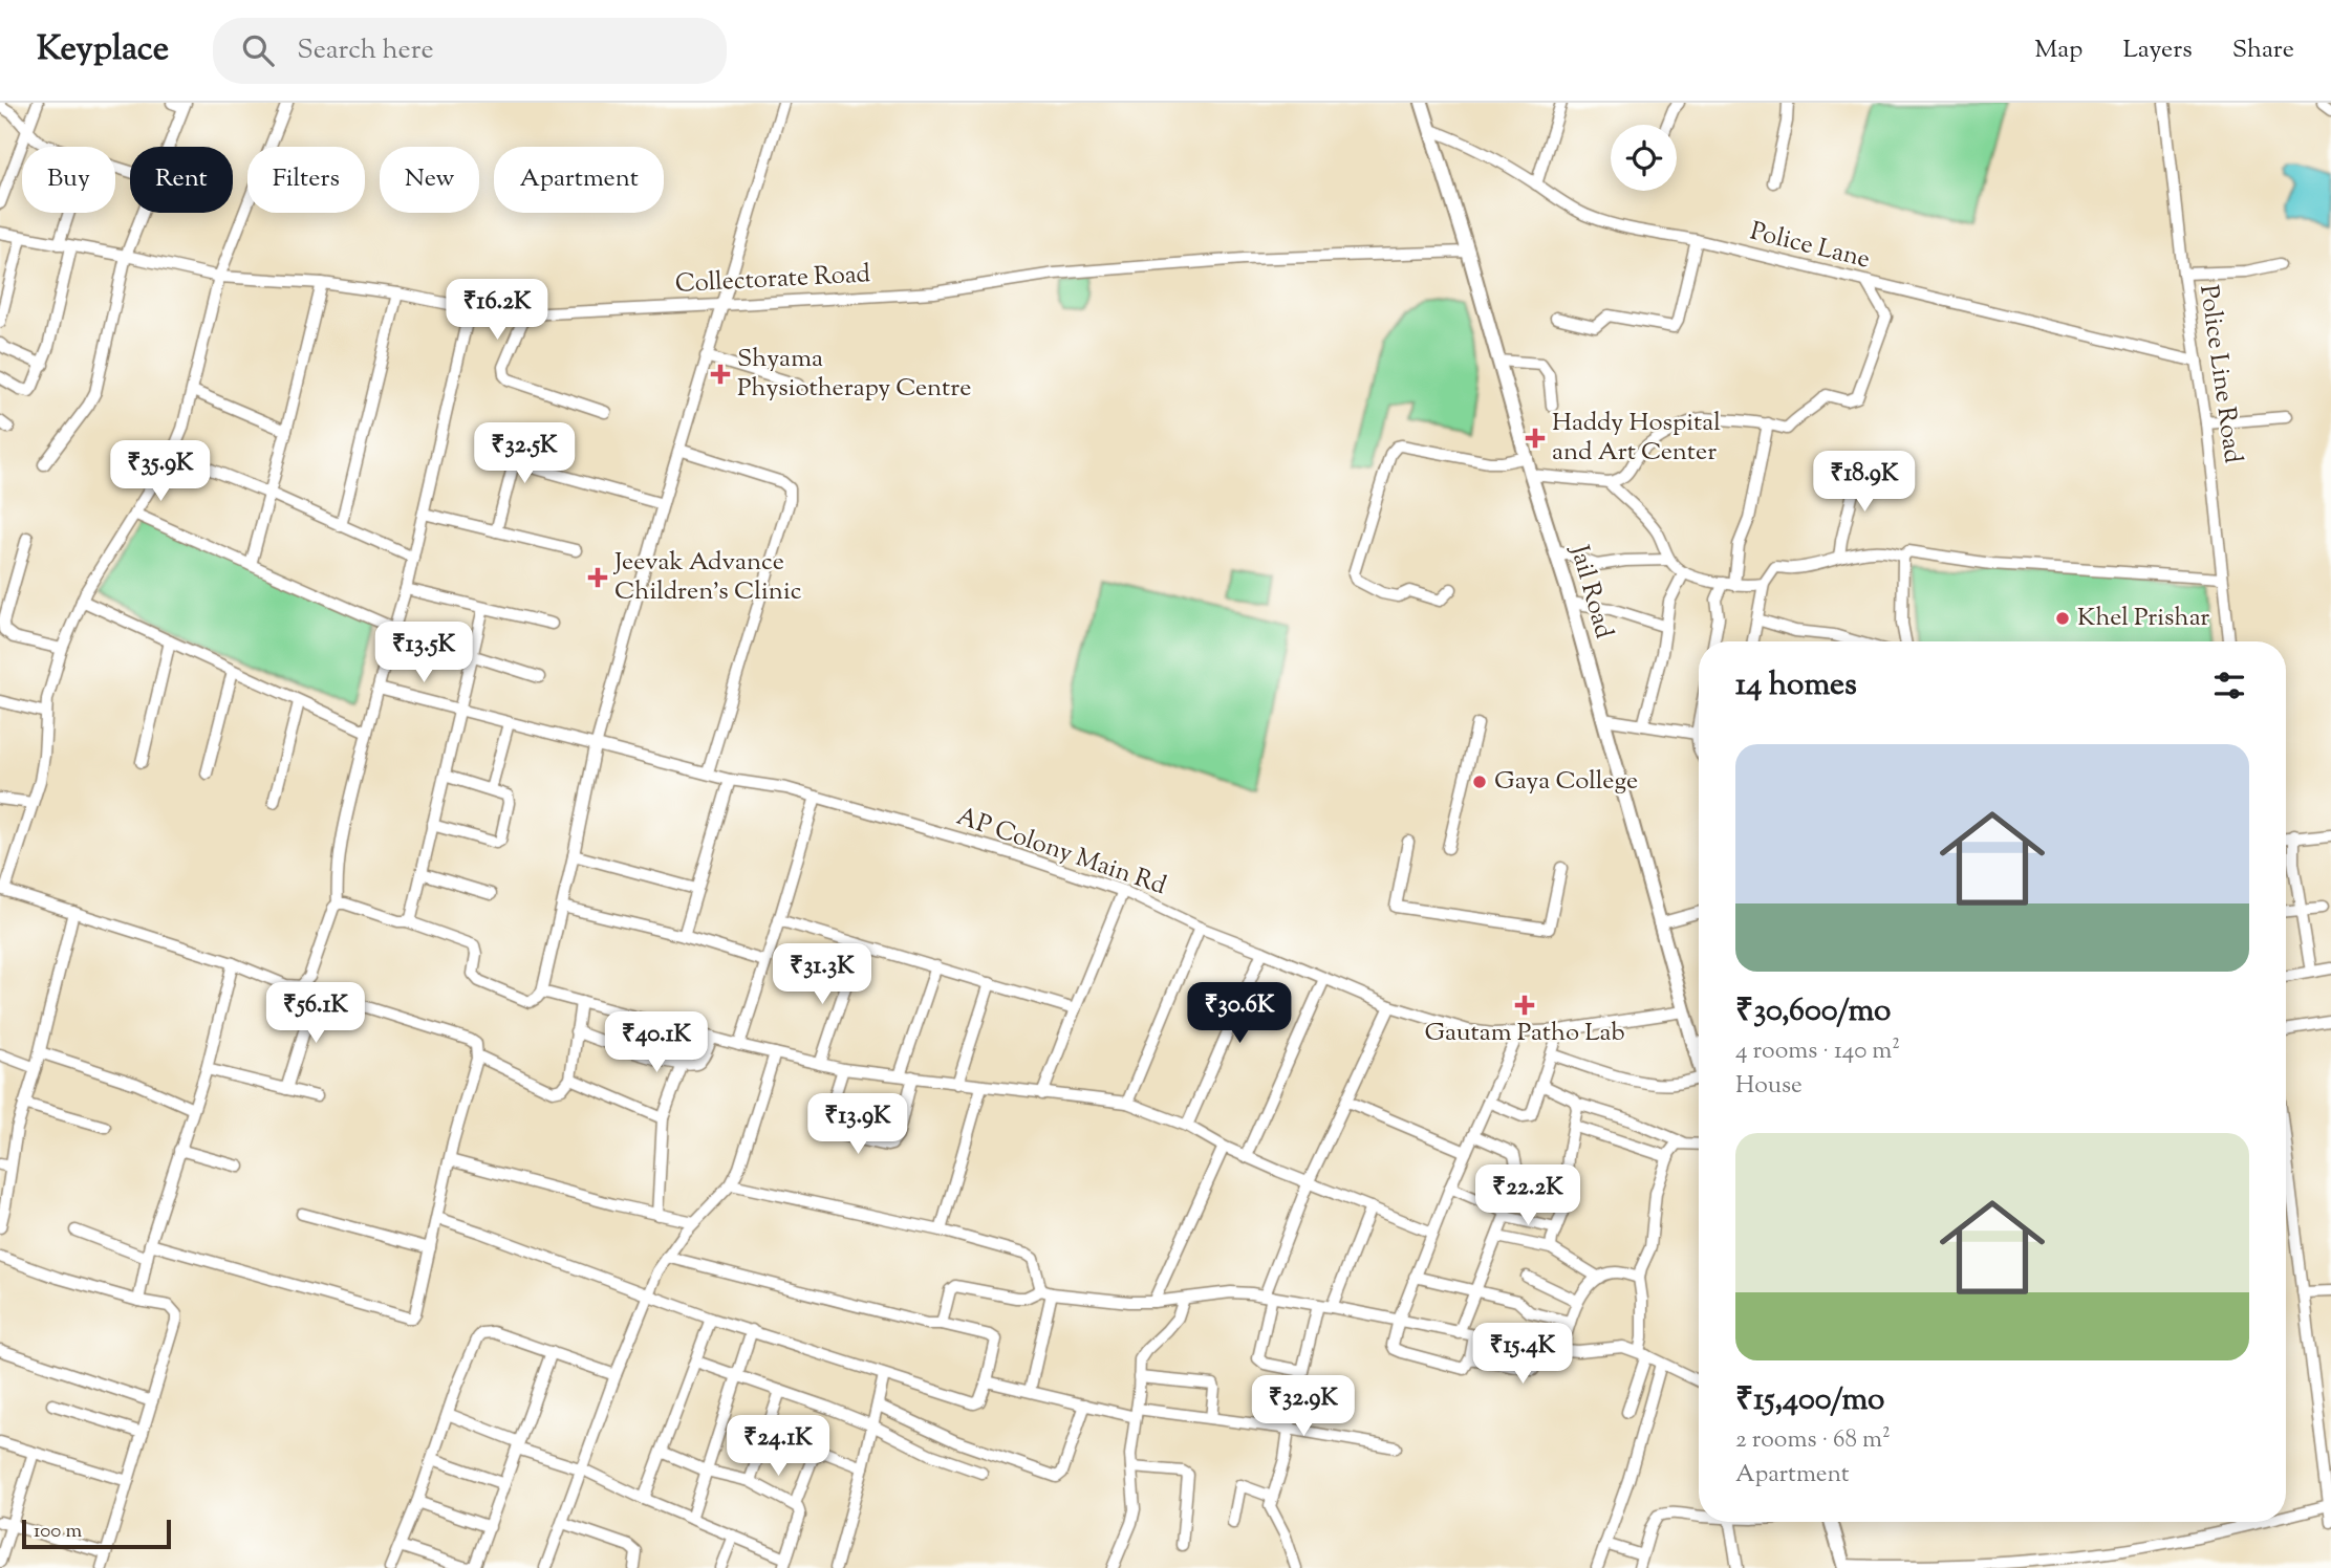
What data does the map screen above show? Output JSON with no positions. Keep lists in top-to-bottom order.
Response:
{
  "streets": {
    "main road": ["Jail Road"],
    "street": [
      "Police Lane",
      "Collectorate Road",
      "Police Line Road",
      "AP Colony Main Rd"
    ]
  },
  "crossings": [
    ["Police Lane", "Police Line Road"],
    ["Police Lane", "Jail Road"],
    ["Collectorate Road", "Jail Road"],
    ["Jail Road", "AP Colony Main Rd"]
  ],
  "places": {
    "health": [
      "Shyama Physiotherapy Centre",
      "Haddy Hospital and Art Center",
      "Jeevak Advance Children's Clinic",
      "Gautam Patho Lab"
    ],
    "other": ["Khel Prishar", "Gaya College"]
  },
  "scale_bar": "100 m",
  "page": {
    "header": "Keyplace",
    "search": "Search here",
    "nav": ["Map", "Layers", "Share"],
    "chip": [
      "Buy",
      "Rent",
      "Filters",
      "New",
      "Apartment"
    ],
    "price": [
      "₹16.2K",
      "₹32.5K",
      "₹35.9K",
      "₹18.9K",
      "₹13.5K",
      "₹31.3K",
      "₹56.1K",
      "₹30.6K",
      "₹40.1K",
      "₹13.9K",
      "₹22.2K",
      "₹15.4K",
      "₹32.9K",
      "₹24.1K"
    ],
    "heading": "14 homes",
    "list": [
      {
        "name": "₹30,600/mo",
        "note": "4 rooms · 140 m² · House"
      },
      {
        "name": "₹15,400/mo",
        "note": "2 rooms · 68 m² · Apartment"
      }
    ],
    "scale": "100 m"
  }
}
